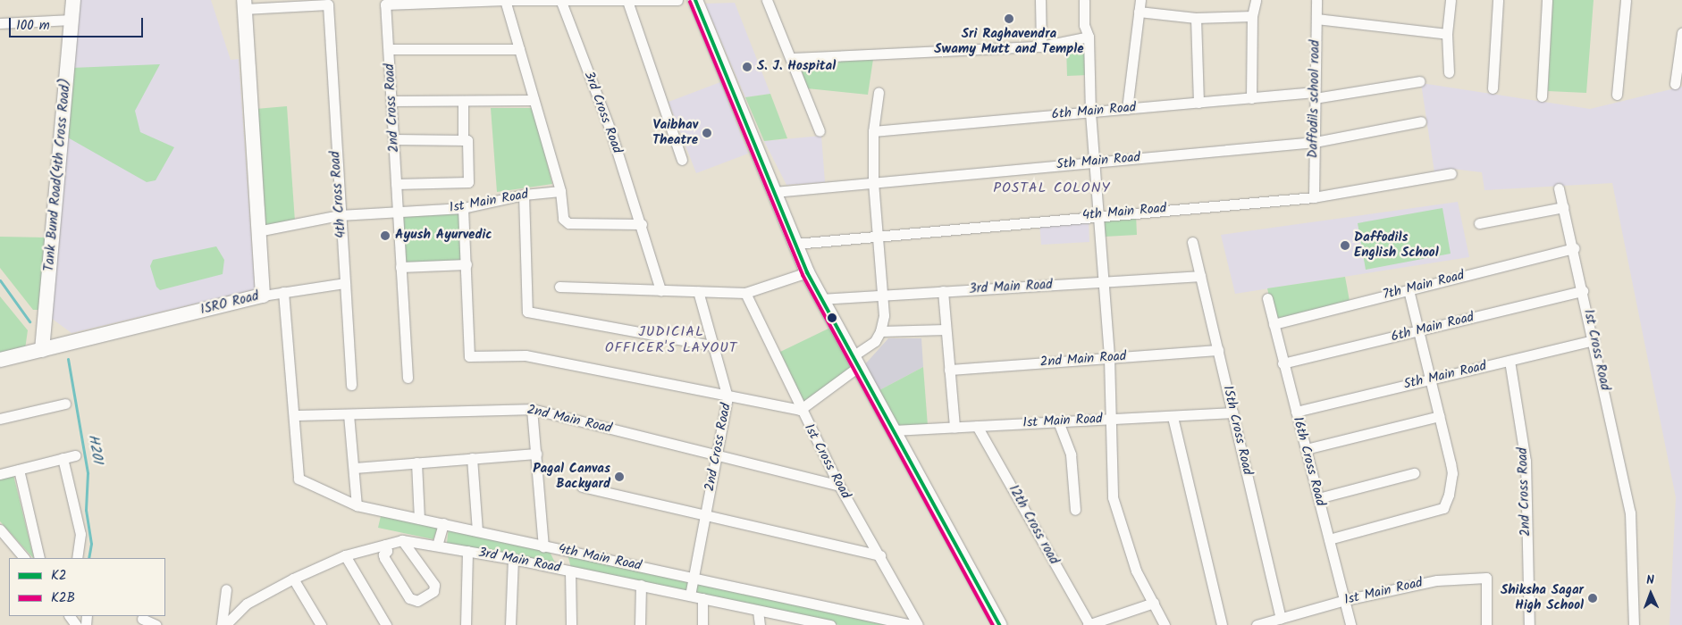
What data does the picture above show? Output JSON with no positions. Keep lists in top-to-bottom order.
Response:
{
  "streets": {
    "street": [
      "Daffodils school road",
      "2nd Cross Road",
      "6th Main Road",
      "3rd Cross Road",
      "5th Main Road",
      "Tank Bund Road(4th Cross Road)",
      "4th Cross Road",
      "1st Main Road",
      "4th Main Road",
      "7th Main Road",
      "3rd Main Road",
      "ISRO Road",
      "1st Cross Road",
      "2nd Main Road",
      "15th Cross Road",
      "16th Cross Road",
      "12th Cross road"
    ]
  },
  "crossings": [
    ["Daffodils school road", "6th Main Road"],
    ["Daffodils school road", "5th Main Road"],
    ["Daffodils school road", "4th Main Road"],
    ["2nd Cross Road", "5th Main Road"],
    ["2nd Cross Road", "1st Main Road"],
    ["2nd Cross Road", "4th Main Road"],
    ["2nd Cross Road", "3rd Main Road"],
    ["2nd Cross Road", "2nd Main Road"],
    ["6th Main Road", "1st Cross Road"],
    ["6th Main Road", "16th Cross Road"],
    ["5th Main Road", "1st Cross Road"],
    ["5th Main Road", "16th Cross Road"],
    ["Tank Bund Road(4th Cross Road)", "ISRO Road"],
    ["4th Cross Road", "1st Main Road"],
    ["4th Cross Road", "ISRO Road"],
    ["1st Main Road", "15th Cross Road"],
    ["1st Main Road", "16th Cross Road"],
    ["1st Main Road", "12th Cross road"],
    ["4th Main Road", "2nd Main Road"],
    ["7th Main Road", "1st Cross Road"],
    ["7th Main Road", "16th Cross Road"],
    ["3rd Main Road", "15th Cross Road"],
    ["1st Cross Road", "2nd Main Road"],
    ["2nd Main Road", "15th Cross Road"]
  ],
  "districts": ["POSTAL COLONY", "JUDICIAL OFFICER'S LAYOUT"],
  "water": ["H201"],
  "places": [
    "Sri Raghavendra Swamy Mutt and Temple",
    "S. J. Hospital",
    "Vaibhav Theatre",
    "Ayush Ayurvedic",
    "Daffodils English School",
    "Pagal Canvas Backyard",
    "Shiksha Sagar High School"
  ],
  "lines": ["transit line K2", "transit line K2B"],
  "legend": ["K2", "K2B"],
  "scale_bar": "100 m",
  "north": "top"
}
